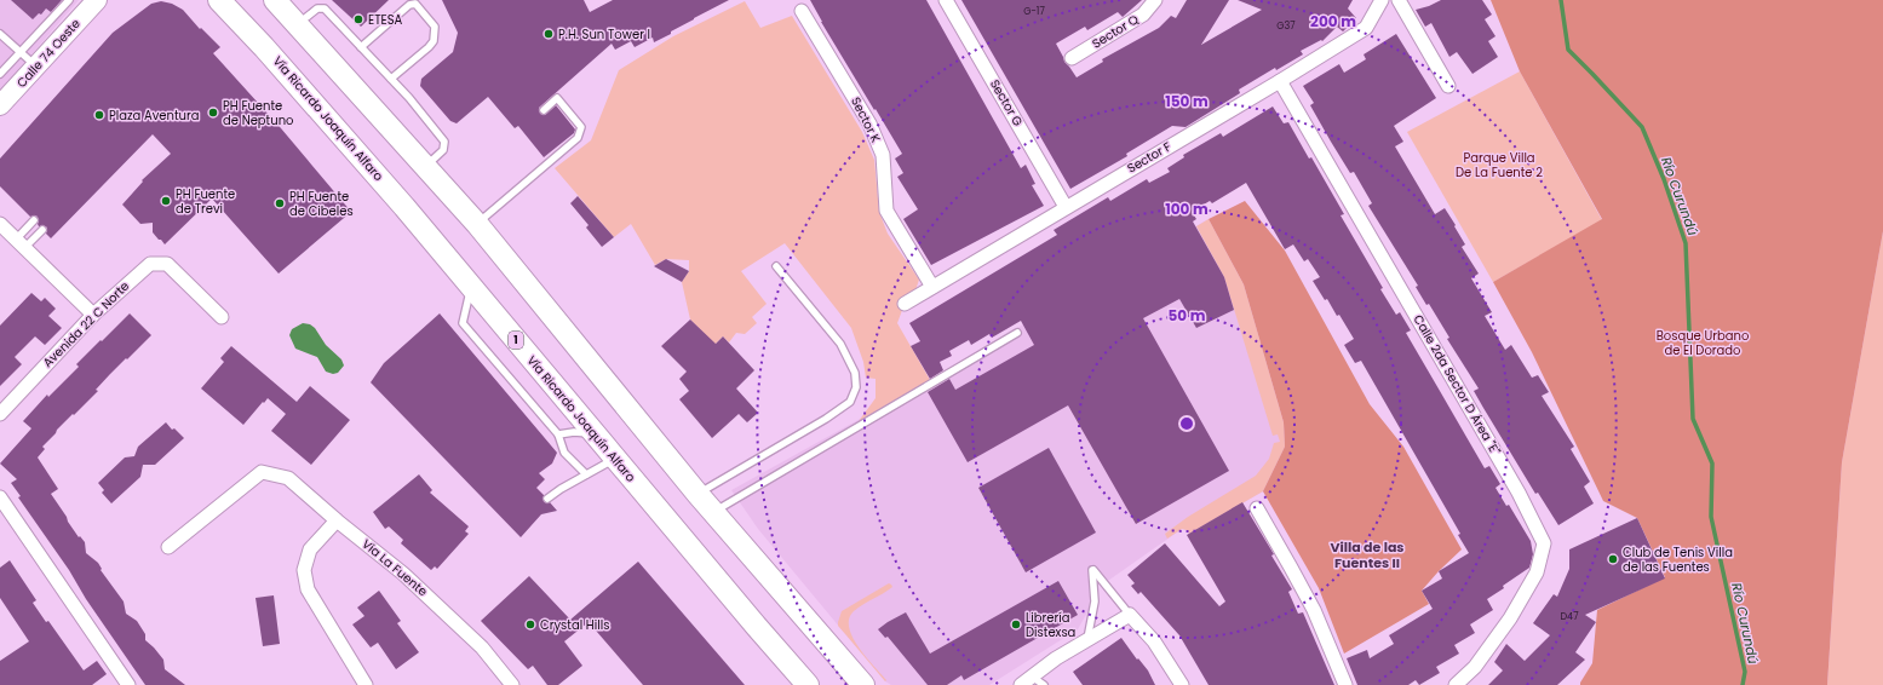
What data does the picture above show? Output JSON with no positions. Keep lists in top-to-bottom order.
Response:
{
  "streets": {
    "main road": ["Vía Ricardo Joaquín Alfaro", "1"],
    "street": [
      "Sector Q",
      "Calle 74 Oeste",
      "Sector G",
      "Sector K",
      "Sector F",
      "Avenida 22 C Norte",
      "Calle 2da Sector D Área \"E\"",
      "Via La Fuente"
    ]
  },
  "crossings": [
    ["Sector G", "Sector F"],
    ["Sector K", "Sector F"],
    ["Sector F", "Calle 2da Sector D Área \"E\""]
  ],
  "districts": ["Villa de las Fuentes II"],
  "water": ["Río Curundú"],
  "parks": ["Parque Villa De La Fuente 2", "Bosque Urbano de El Dorado"],
  "places": [
    "ETESA",
    "P.H. Sun Tower I",
    "PH Fuente de Neptuno",
    "Plaza Aventura",
    "PH Fuente de Trevi",
    "PH Fuente de Cibeles",
    "Club de Tenis Villa de las Fuentes",
    "Crystal Hills",
    "Librería Distexsa"
  ],
  "house_numbers": ["G-17", "G37", "D47"],
  "rings": [
    "200 m",
    "150 m",
    "100 m",
    "50 m"
  ]
}
